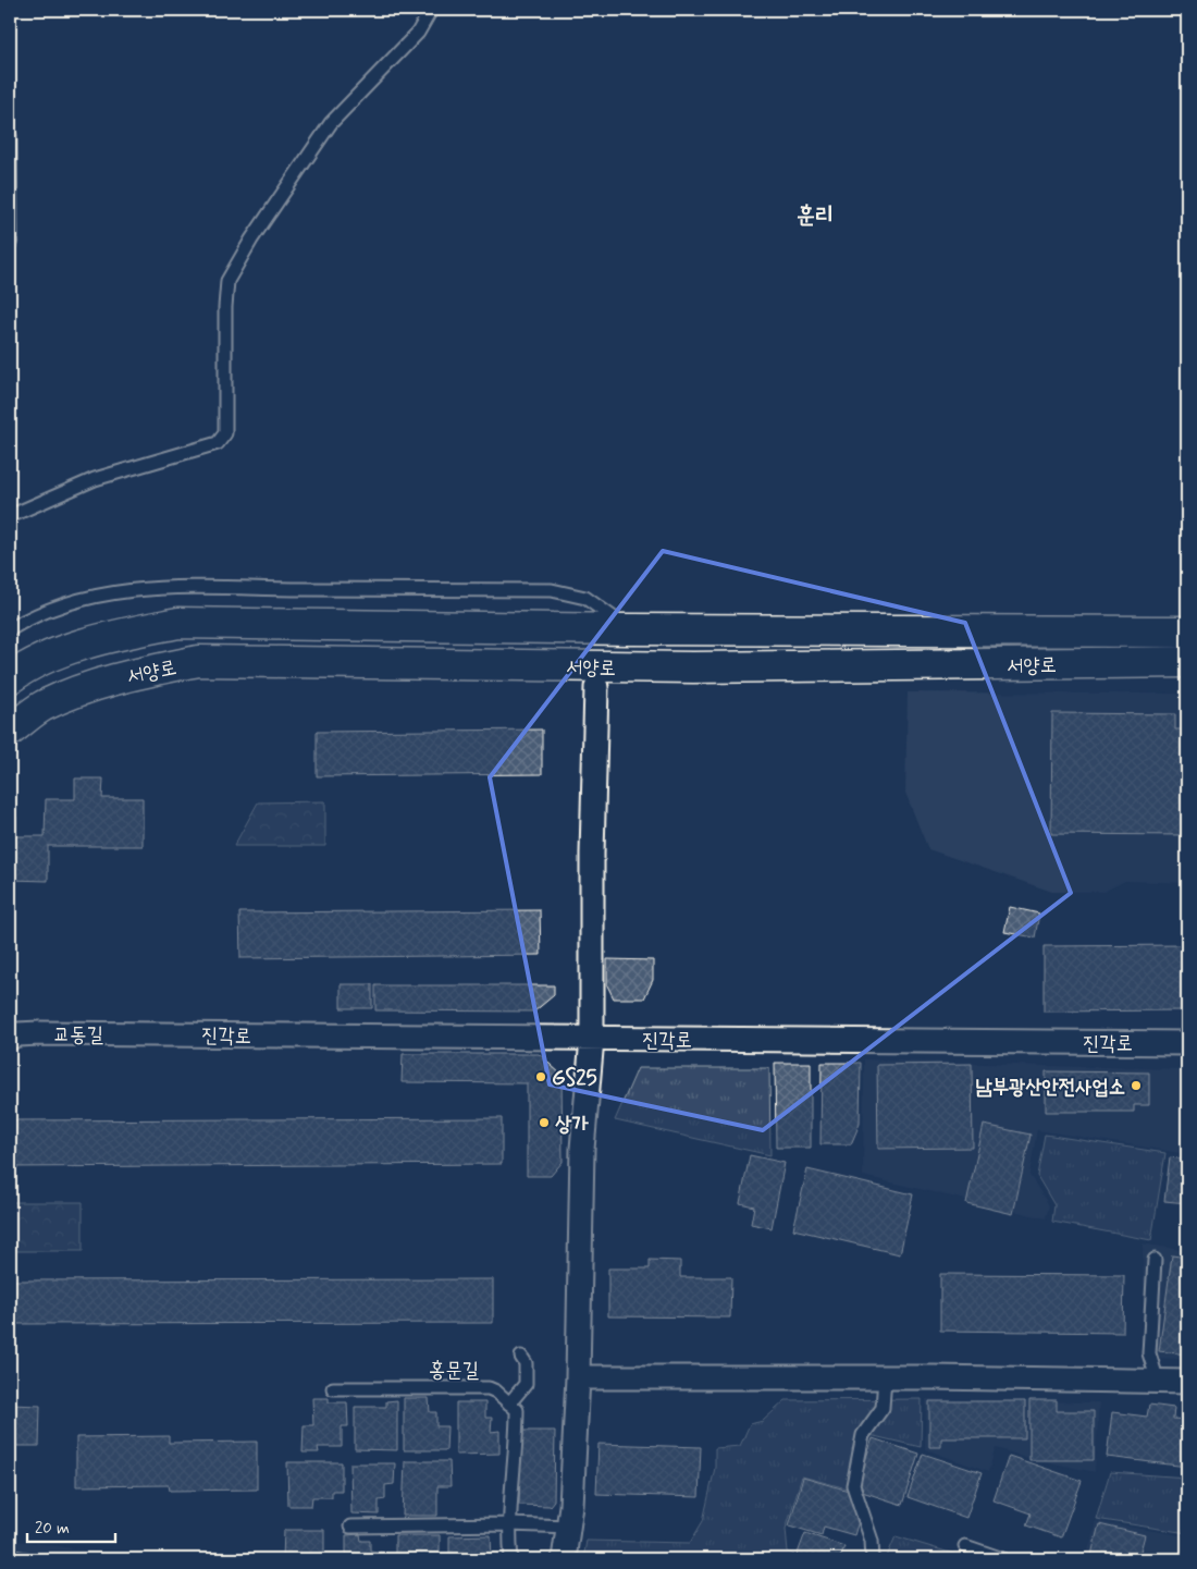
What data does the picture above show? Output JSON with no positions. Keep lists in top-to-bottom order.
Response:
{
  "streets": {
    "main road": ["서양로"],
    "street": ["교동길", "진각로"],
    "lane": ["홍문길"]
  },
  "crossings": [
    ["교동길", "진각로"]
  ],
  "districts": ["훈리"],
  "places": ["GS25", "남부광산안전사업소", "상가"],
  "scale_bar": "20 m"
}
